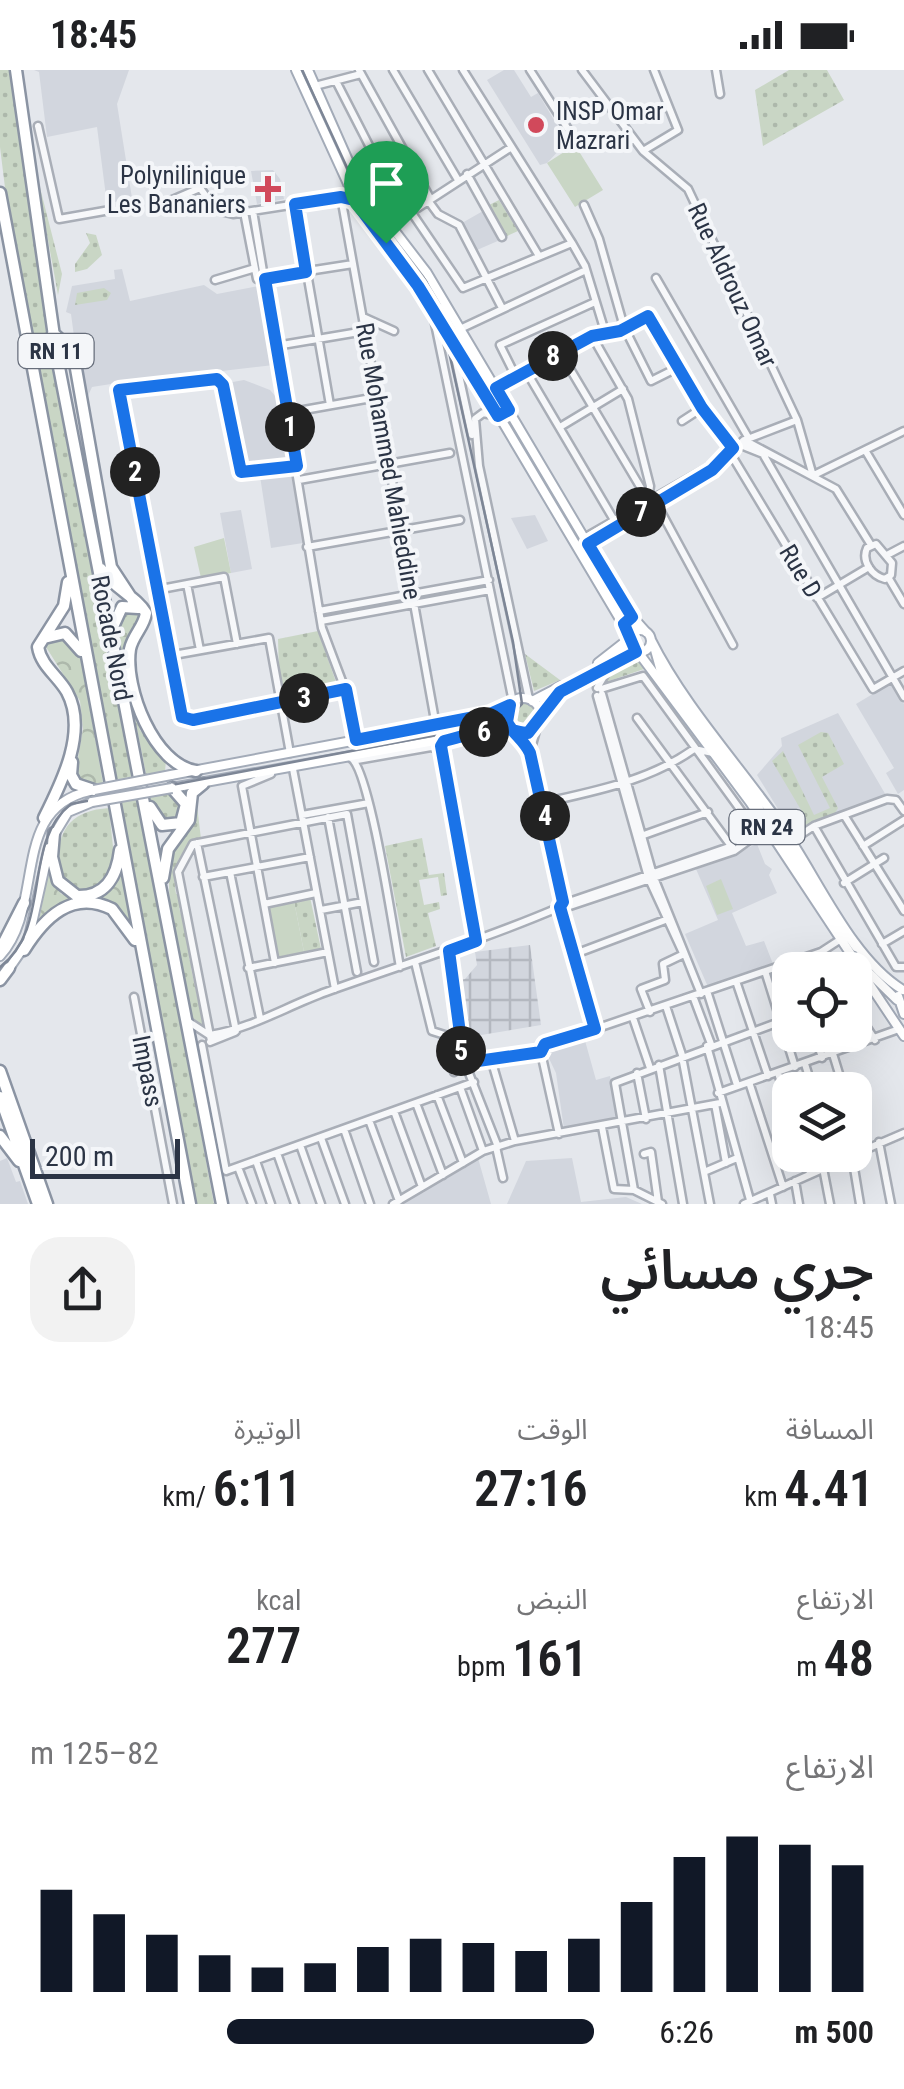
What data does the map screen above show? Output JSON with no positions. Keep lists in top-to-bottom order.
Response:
{
  "streets": {
    "highway": ["RN 11", "Rocade Nord"],
    "main road": ["RN 24"],
    "street": [
      "Rue Aldrouz Omar",
      "Rue Mohammed Mahieddine",
      "Rue D",
      "Impass"
    ]
  },
  "places": {
    "other": ["INSP Omar Mazrari"],
    "health": ["Polynilinique Les Bananiers"]
  },
  "scale_bar": "200 m",
  "page": {
    "status": "18:45",
    "pins": [
      "8",
      "1",
      "2",
      "7",
      "3",
      "6",
      "4",
      "5"
    ],
    "scale": "200 m",
    "heading": ["جري مسائي", "18:45"],
    "stats": [
      ["المسافة", "4.41 km"],
      ["الوقت", "27:16"],
      ["الوتيرة", "6:11 /km"],
      ["الارتفاع", "48 m"],
      ["النبض", "161 bpm"],
      ["kcal", "277"]
    ],
    "chart": ["الارتفاع", "82–125 m"],
    "list": [
      {
        "name": "500 m",
        "note": "6:26"
      }
    ]
  }
}
